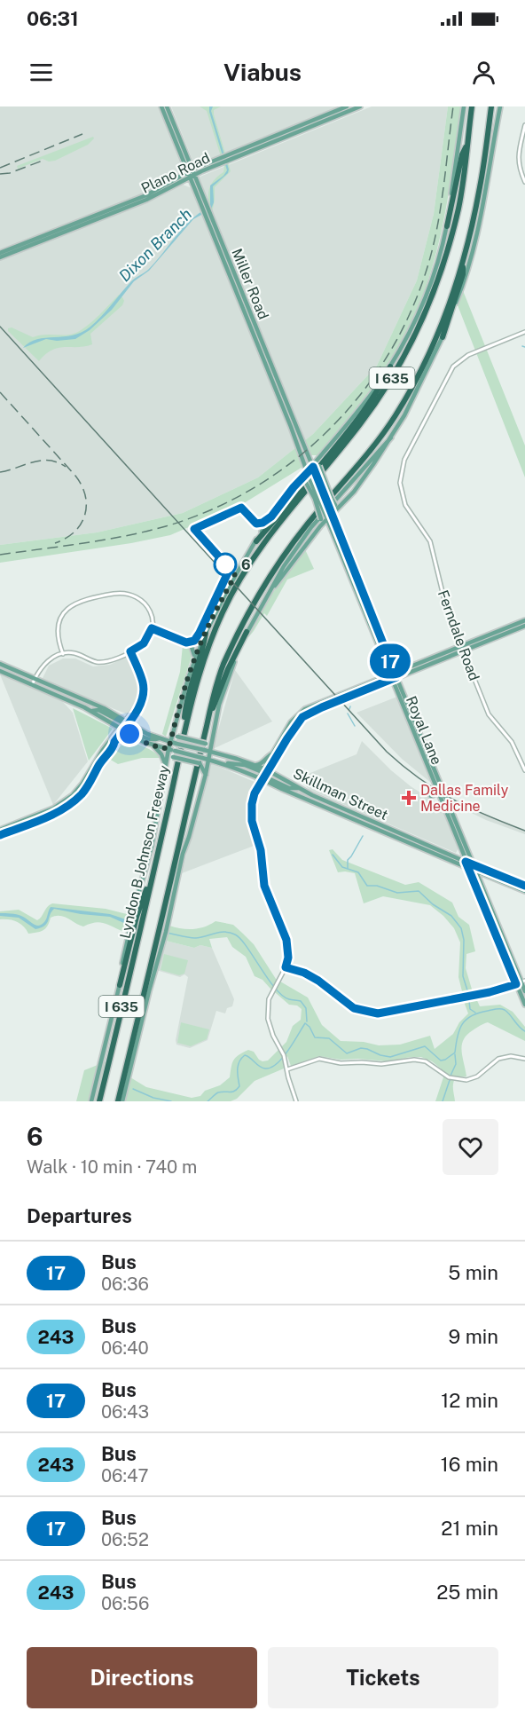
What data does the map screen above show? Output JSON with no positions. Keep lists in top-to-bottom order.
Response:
{
  "streets": {
    "highway": ["I 635", "Lyndon B Johnson Freeway"],
    "main road": [
      "Plano Road",
      "Miller Road",
      "Royal Lane",
      "Skillman Street"
    ],
    "street": ["Ferndale Road"]
  },
  "crossings": [
    ["Plano Road", "Miller Road"],
    ["Miller Road", "Royal Lane"],
    ["Royal Lane", "Skillman Street"]
  ],
  "water": ["Dixon Branch"],
  "places": {
    "other": ["6"],
    "health": ["Dallas Family Medicine"]
  },
  "lines": ["bus line 17"],
  "page": {
    "status": "06:31",
    "header": "Viabus",
    "on_map": "17",
    "heading": [
      ["6", "Walk · 10 min · 740 m"],
      "Departures"
    ],
    "list": [
      {
        "mark": "17",
        "name": "Bus",
        "note": "06:36",
        "value": "5 min"
      },
      {
        "mark": "243",
        "name": "Bus",
        "note": "06:40",
        "value": "9 min"
      },
      {
        "mark": "17",
        "name": "Bus",
        "note": "06:43",
        "value": "12 min"
      },
      {
        "mark": "243",
        "name": "Bus",
        "note": "06:47",
        "value": "16 min"
      },
      {
        "mark": "17",
        "name": "Bus",
        "note": "06:52",
        "value": "21 min"
      },
      {
        "mark": "243",
        "name": "Bus",
        "note": "06:56",
        "value": "25 min"
      }
    ],
    "buttons": ["Directions", "Tickets"]
  }
}
